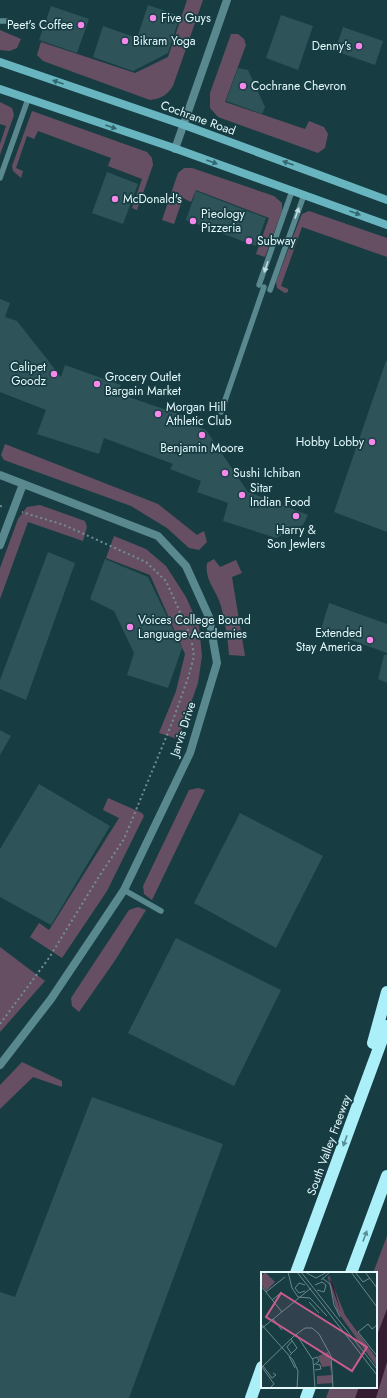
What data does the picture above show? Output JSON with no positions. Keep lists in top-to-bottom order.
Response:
{
  "streets": {
    "highway": ["South Valley Freeway"],
    "main road": ["Cochrane Road"],
    "street": ["Jarvis Drive"]
  },
  "places": [
    "Five Guys",
    "Peet's Coffee",
    "Bikram Yoga",
    "Denny's",
    "Cochrane Chevron",
    "McDonald's",
    "Pieology Pizzeria",
    "Subway",
    "Calipet Goodz",
    "Grocery Outlet Bargain Market",
    "Morgan Hill Athletic Club",
    "Benjamin Moore",
    "Hobby Lobby",
    "Sushi Ichiban",
    "Sitar Indian Food",
    "Harry & Son Jewlers",
    "Voices College Bound Language Academies",
    "Extended Stay America"
  ]
}
